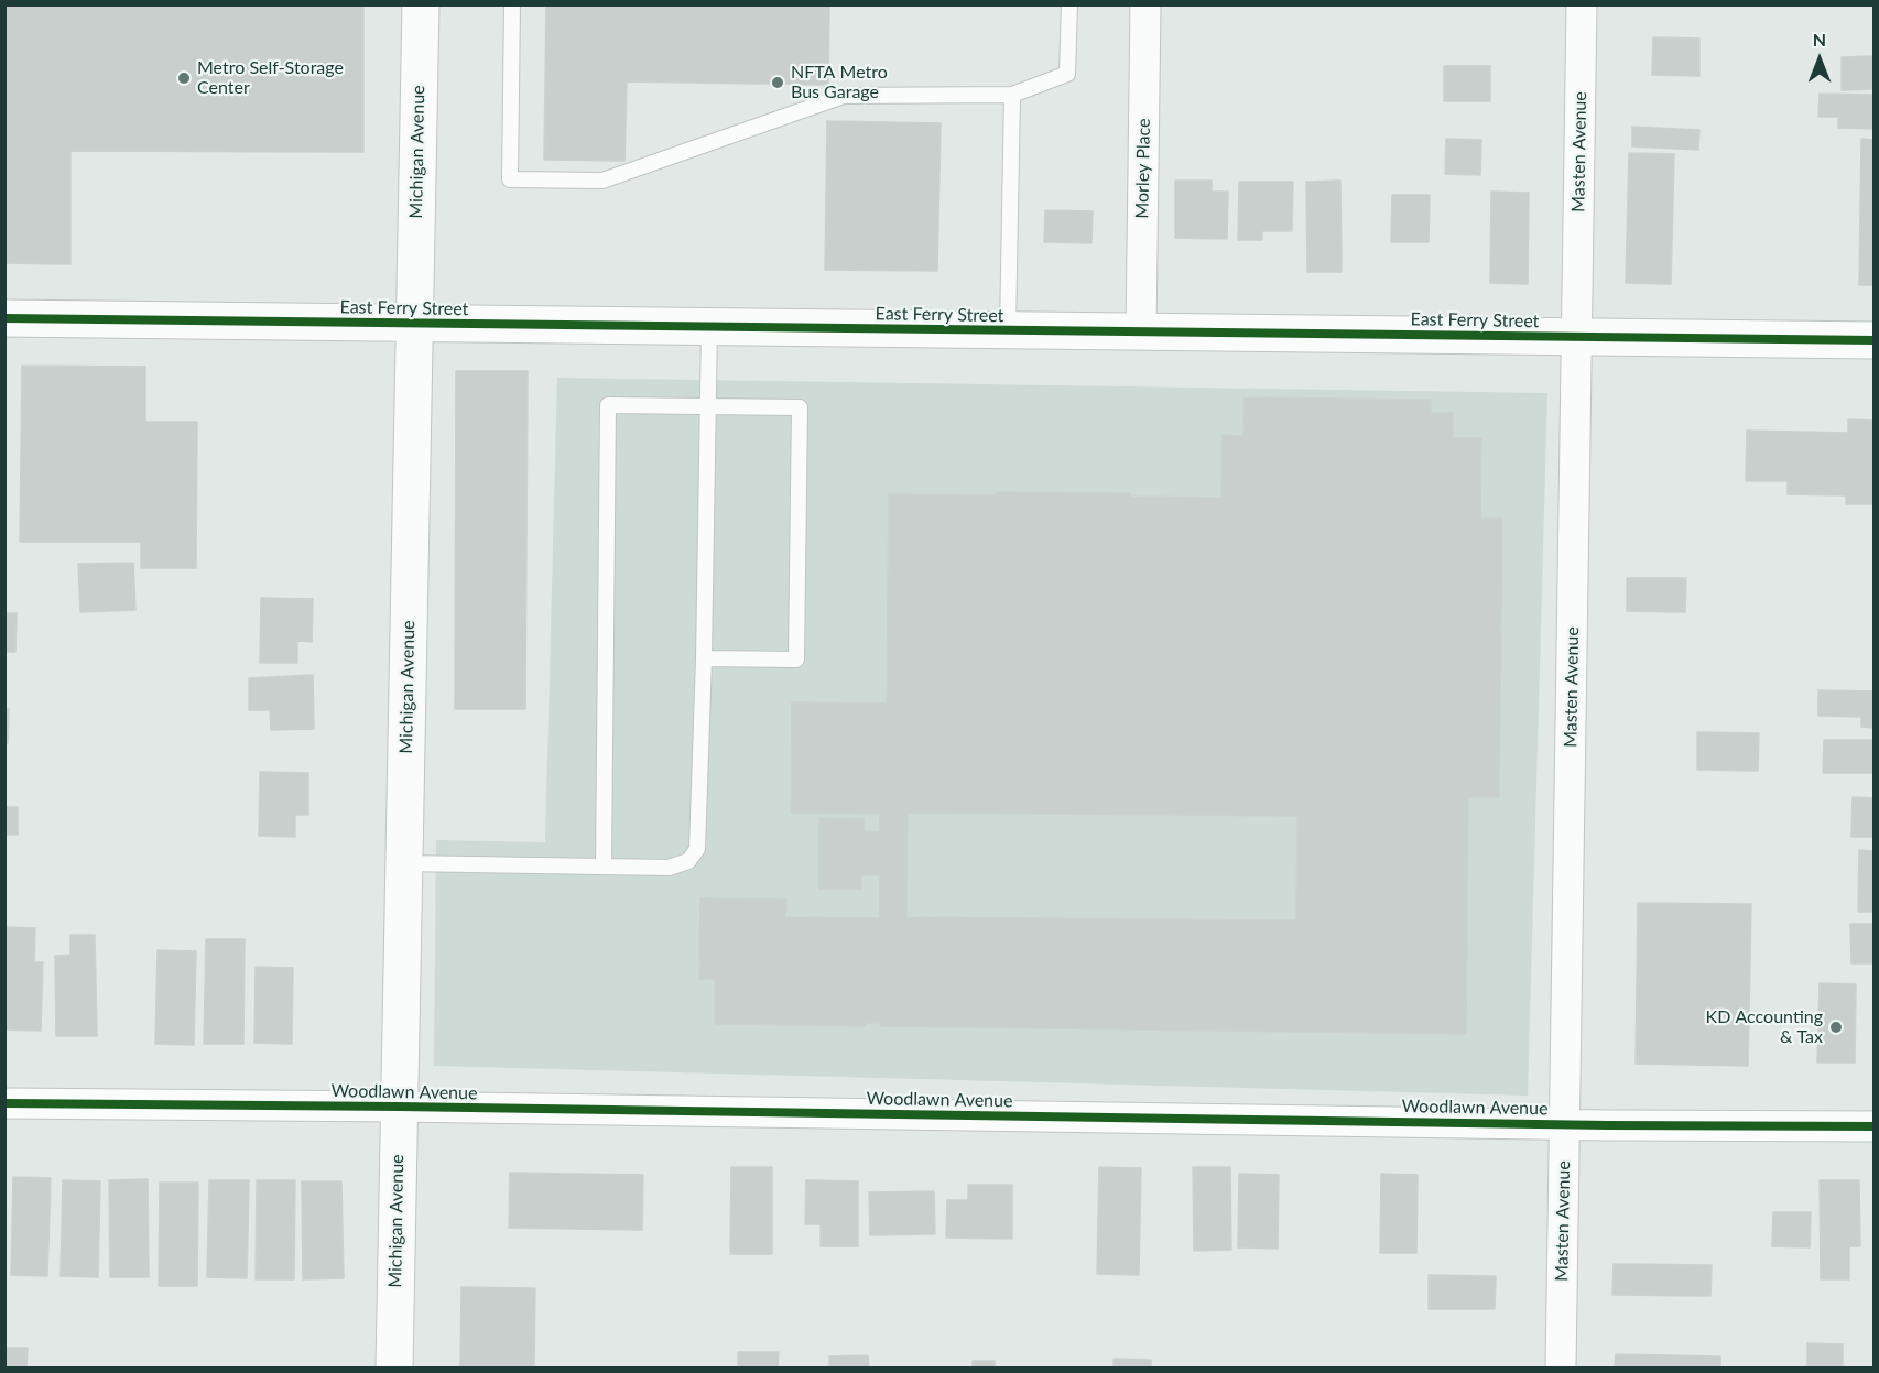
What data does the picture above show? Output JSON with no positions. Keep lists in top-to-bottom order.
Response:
{
  "streets": {
    "street": [
      "Michigan Avenue",
      "Masten Avenue",
      "Morley Place",
      "East Ferry Street",
      "Woodlawn Avenue"
    ]
  },
  "crossings": [
    ["Michigan Avenue", "East Ferry Street"],
    ["Michigan Avenue", "Woodlawn Avenue"],
    ["Masten Avenue", "East Ferry Street"],
    ["Masten Avenue", "Woodlawn Avenue"],
    ["Morley Place", "East Ferry Street"]
  ],
  "places": ["Metro Self-Storage Center", "NFTA Metro Bus Garage", "KD Accounting & Tax"],
  "north": "top"
}
